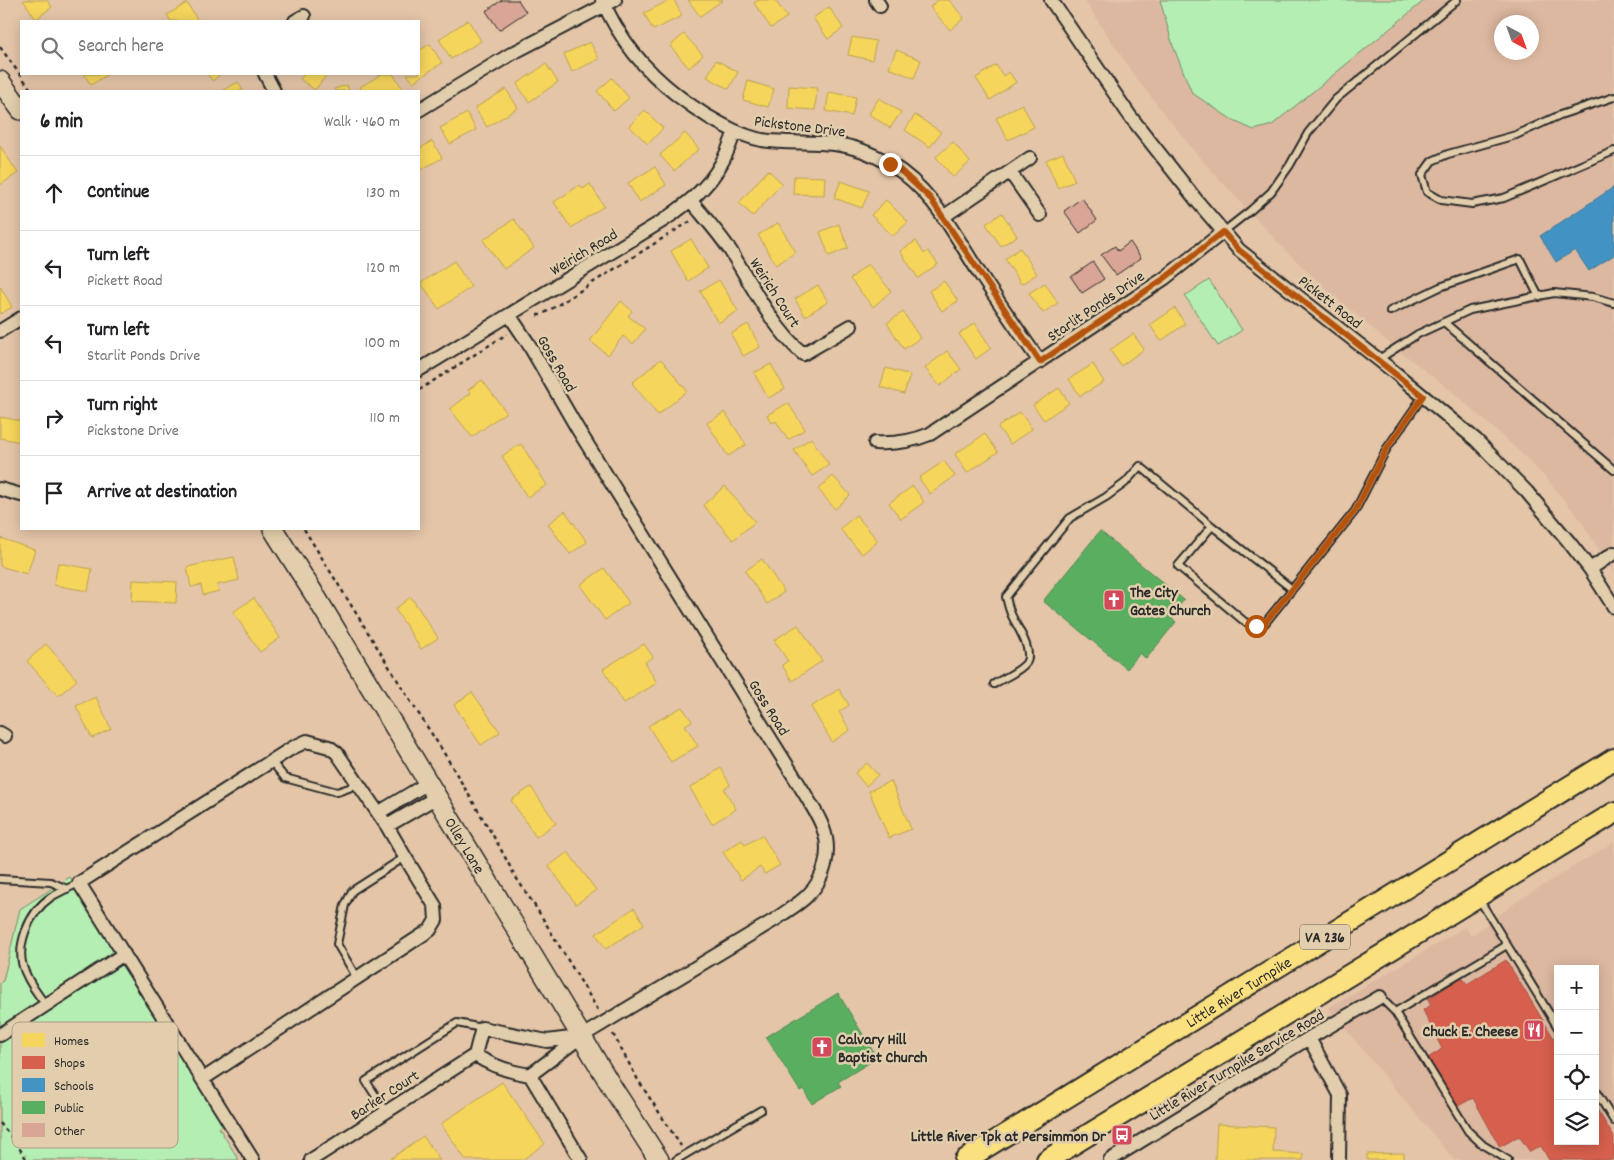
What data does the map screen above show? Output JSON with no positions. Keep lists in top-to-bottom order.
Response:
{
  "streets": {
    "main road": ["Olley Lane", "VA 236", "Little River Turnpike"],
    "street": [
      "Pickstone Drive",
      "Weirich Road",
      "Weirich Court",
      "Pickett Road",
      "Starlit Ponds Drive",
      "Goss Road",
      "Little River Turnpike Service Road",
      "Barker Court"
    ]
  },
  "crossings": [
    ["Pickstone Drive", "Weirich Road"],
    ["Pickstone Drive", "Starlit Ponds Drive"],
    ["Weirich Road", "Weirich Court"],
    ["Weirich Road", "Goss Road"],
    ["Pickett Road", "Starlit Ponds Drive"],
    ["Goss Road", "Olley Lane"]
  ],
  "places": {
    "church": ["The City Gates Church", "Calvary Hill Baptist Church"],
    "restaurant": ["Chuck E. Cheese"],
    "bus stop": ["Little River Tpk at Persimmon Dr"]
  },
  "legend": [
    "Homes",
    "Shops",
    "Schools",
    "Public",
    "Other"
  ],
  "north": "bottom right",
  "page": {
    "search": "Search here",
    "heading": ["6 min", "Walk · 460 m"],
    "list": [
      ["Continue", "130 m"],
      ["Turn left", "Pickett Road", "120 m"],
      ["Turn left", "Starlit Ponds Drive", "100 m"],
      ["Turn right", "Pickstone Drive", "110 m"],
      "Arrive at destination"
    ],
    "map_buttons": ["+", "−"]
  }
}
